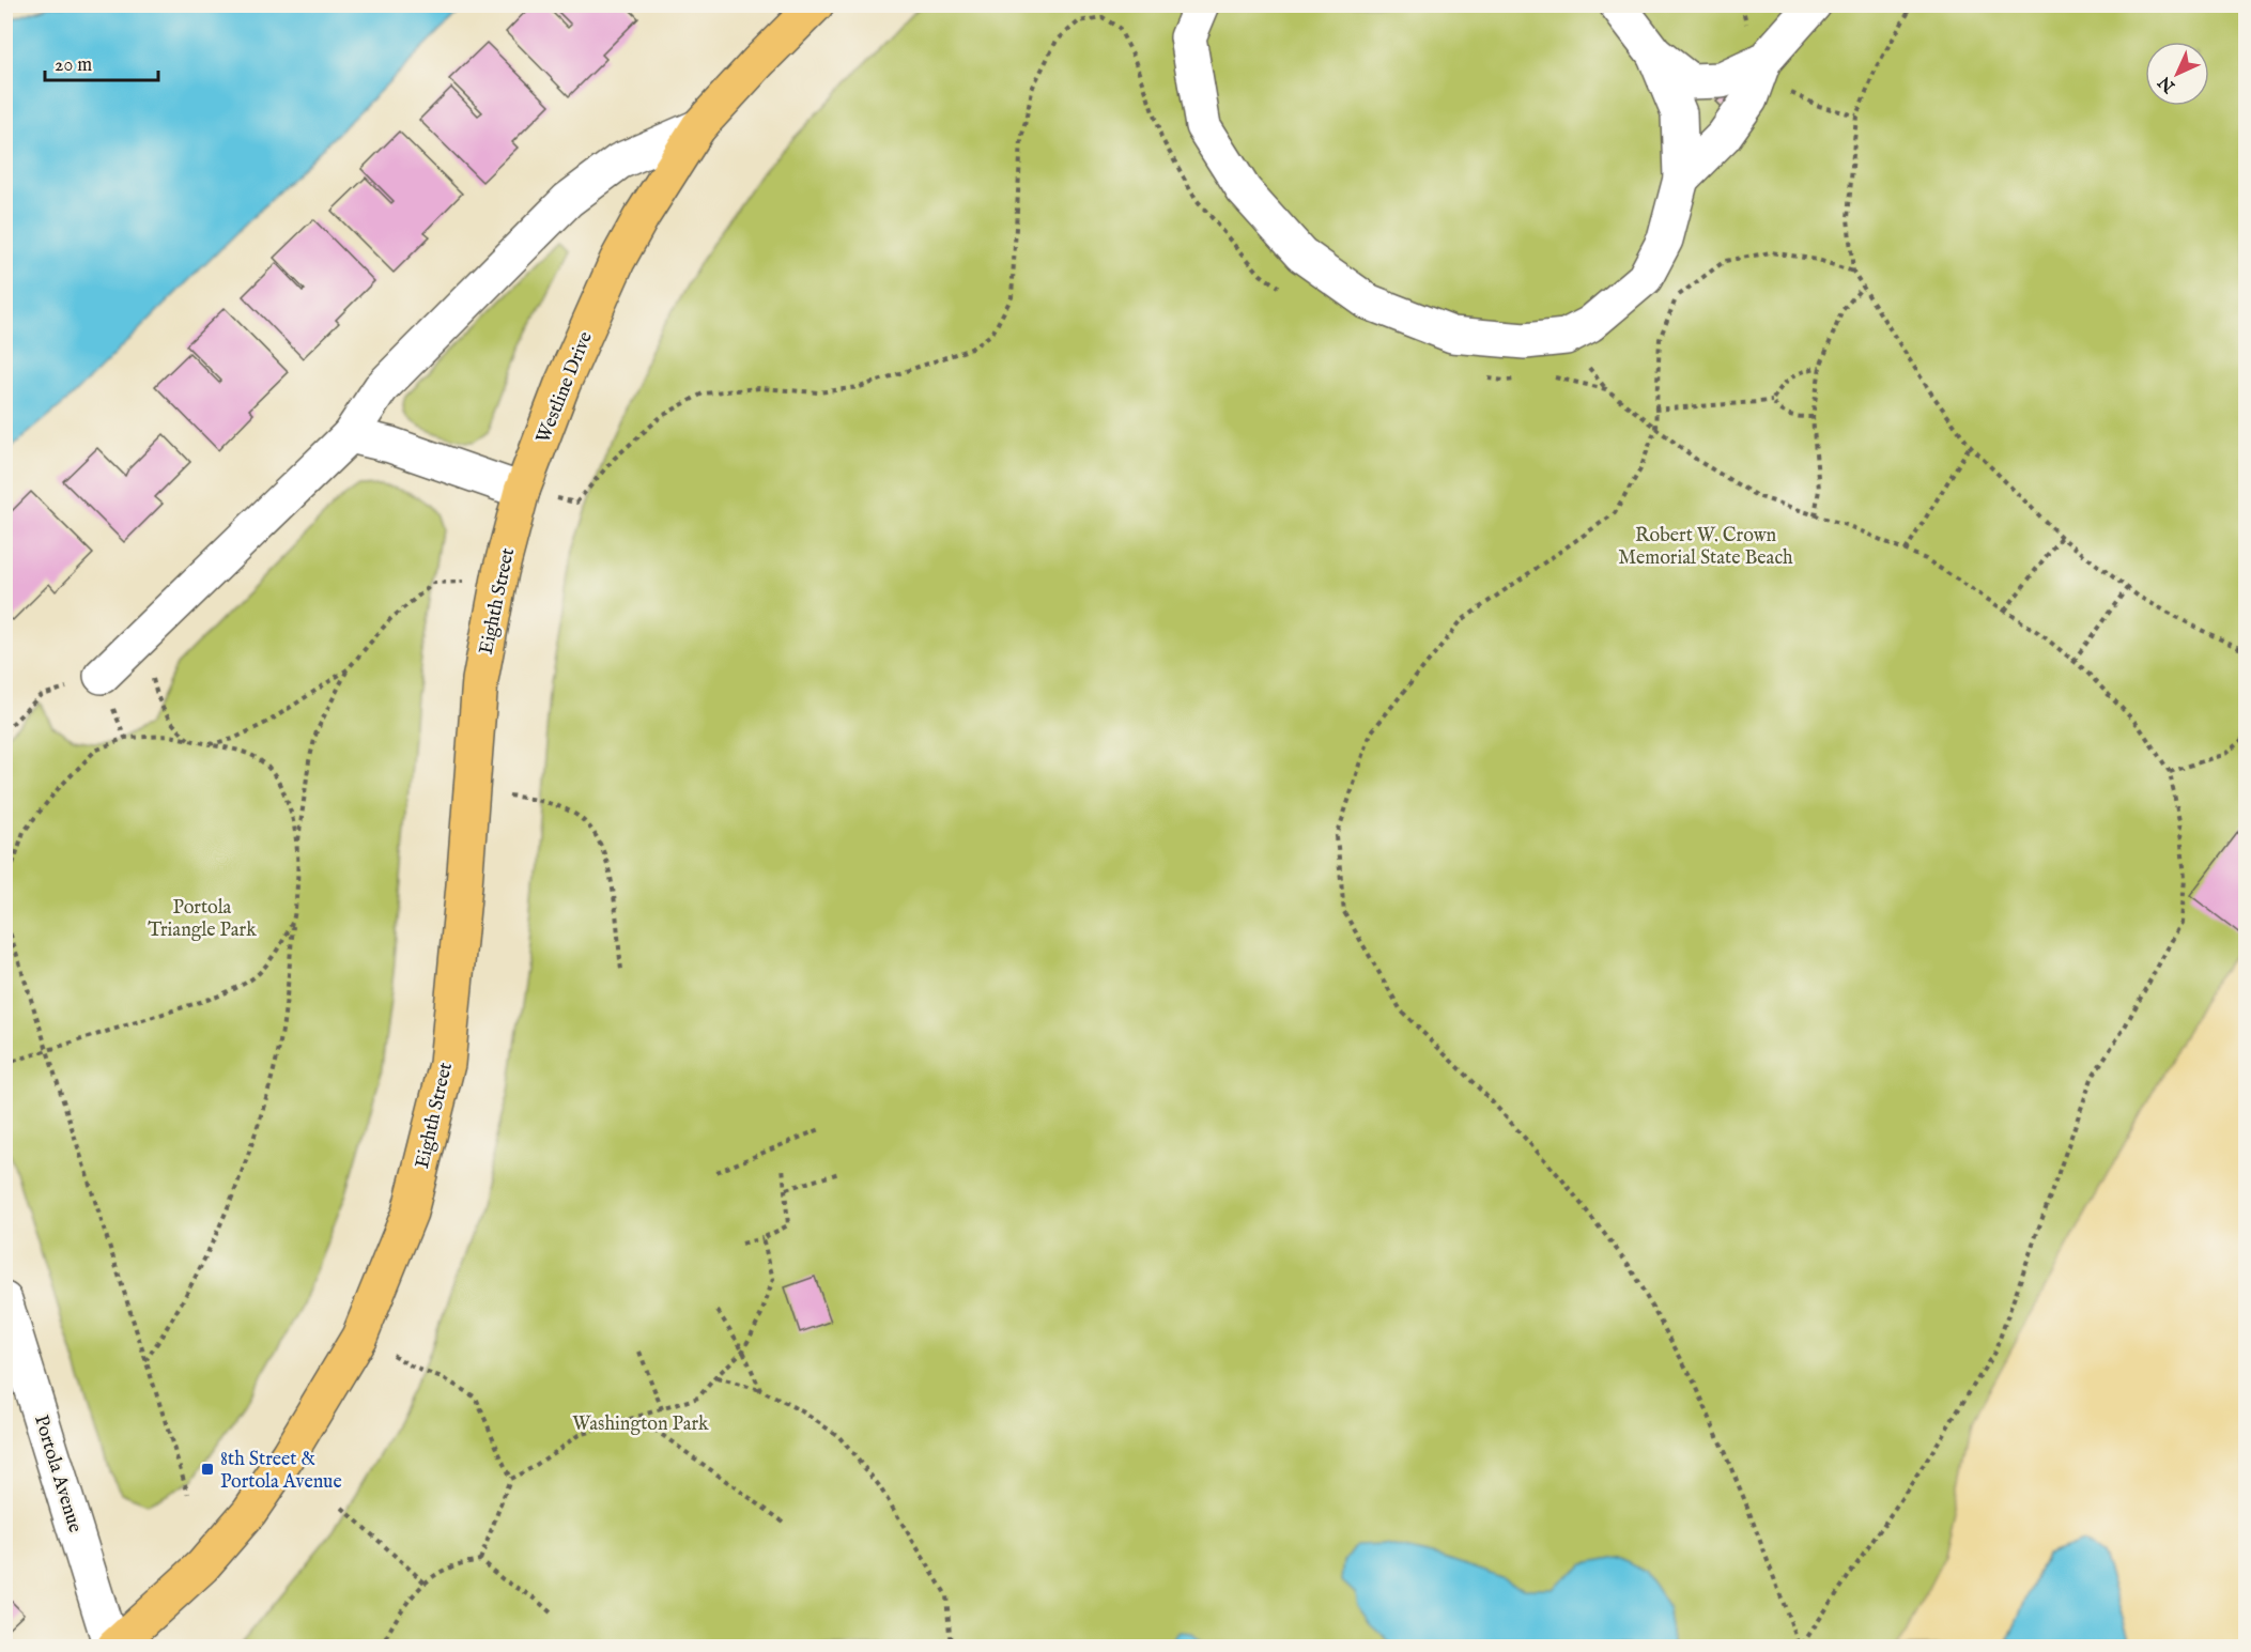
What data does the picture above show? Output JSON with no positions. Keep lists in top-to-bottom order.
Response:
{
  "streets": {
    "main road": ["Westline Drive", "Eighth Street"],
    "street": ["Portola Avenue"]
  },
  "crossings": [
    ["Westline Drive", "Eighth Street"],
    ["Eighth Street", "Portola Avenue"]
  ],
  "parks": ["Robert W. Crown Memorial State Beach", "Portola Triangle Park", "Washington Park"],
  "places": {
    "transit": ["8th Street & Portola Avenue"]
  },
  "scale_bar": "20 m",
  "north": "bottom left"
}
